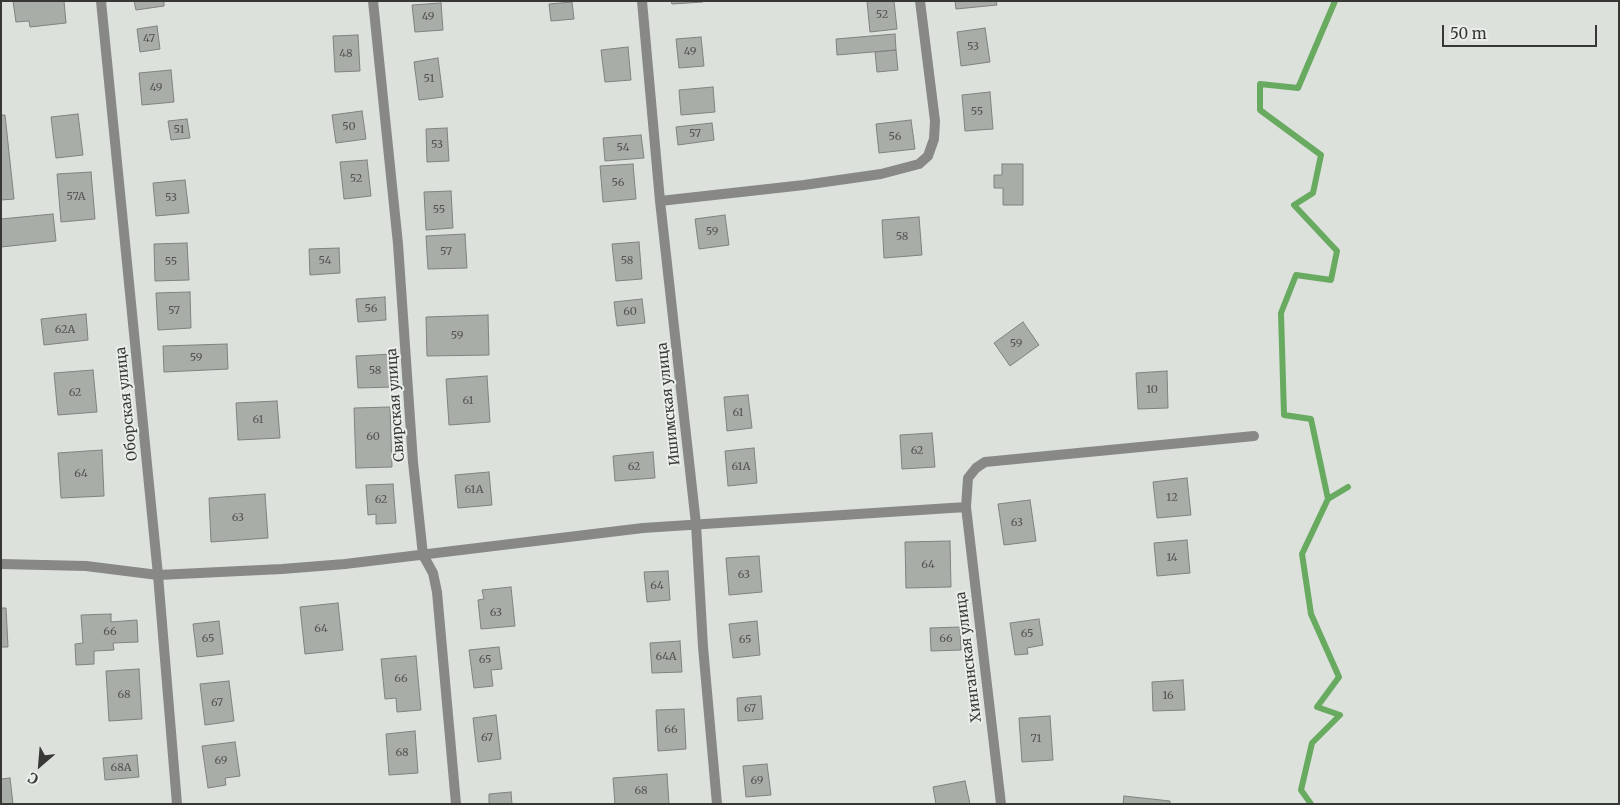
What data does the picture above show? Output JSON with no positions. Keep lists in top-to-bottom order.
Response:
{
  "streets": {
    "street": [
      "Оборская улица",
      "Ишимская улица",
      "Свирская улица",
      "Хинганская улица"
    ]
  },
  "house_numbers": [
    "52",
    "49",
    "47",
    "53",
    "49",
    "48",
    "51",
    "49",
    "55",
    "50",
    "51",
    "57",
    "56",
    "53",
    "54",
    "52",
    "56",
    "57А",
    "53",
    "55",
    "59",
    "58",
    "57",
    "54",
    "58",
    "55",
    "56",
    "57",
    "60",
    "62А",
    "59",
    "59",
    "59",
    "58",
    "10",
    "62",
    "61",
    "61",
    "61",
    "60",
    "62",
    "62",
    "61А",
    "64",
    "61А",
    "12",
    "62",
    "63",
    "63",
    "14",
    "64",
    "63",
    "64",
    "63",
    "64",
    "66",
    "65",
    "65",
    "66",
    "65",
    "64А",
    "65",
    "66",
    "68",
    "16",
    "67",
    "67",
    "66",
    "67",
    "71",
    "68",
    "69",
    "68А",
    "69",
    "68"
  ],
  "scale_bar": "50 m",
  "north": "bottom left"
}
